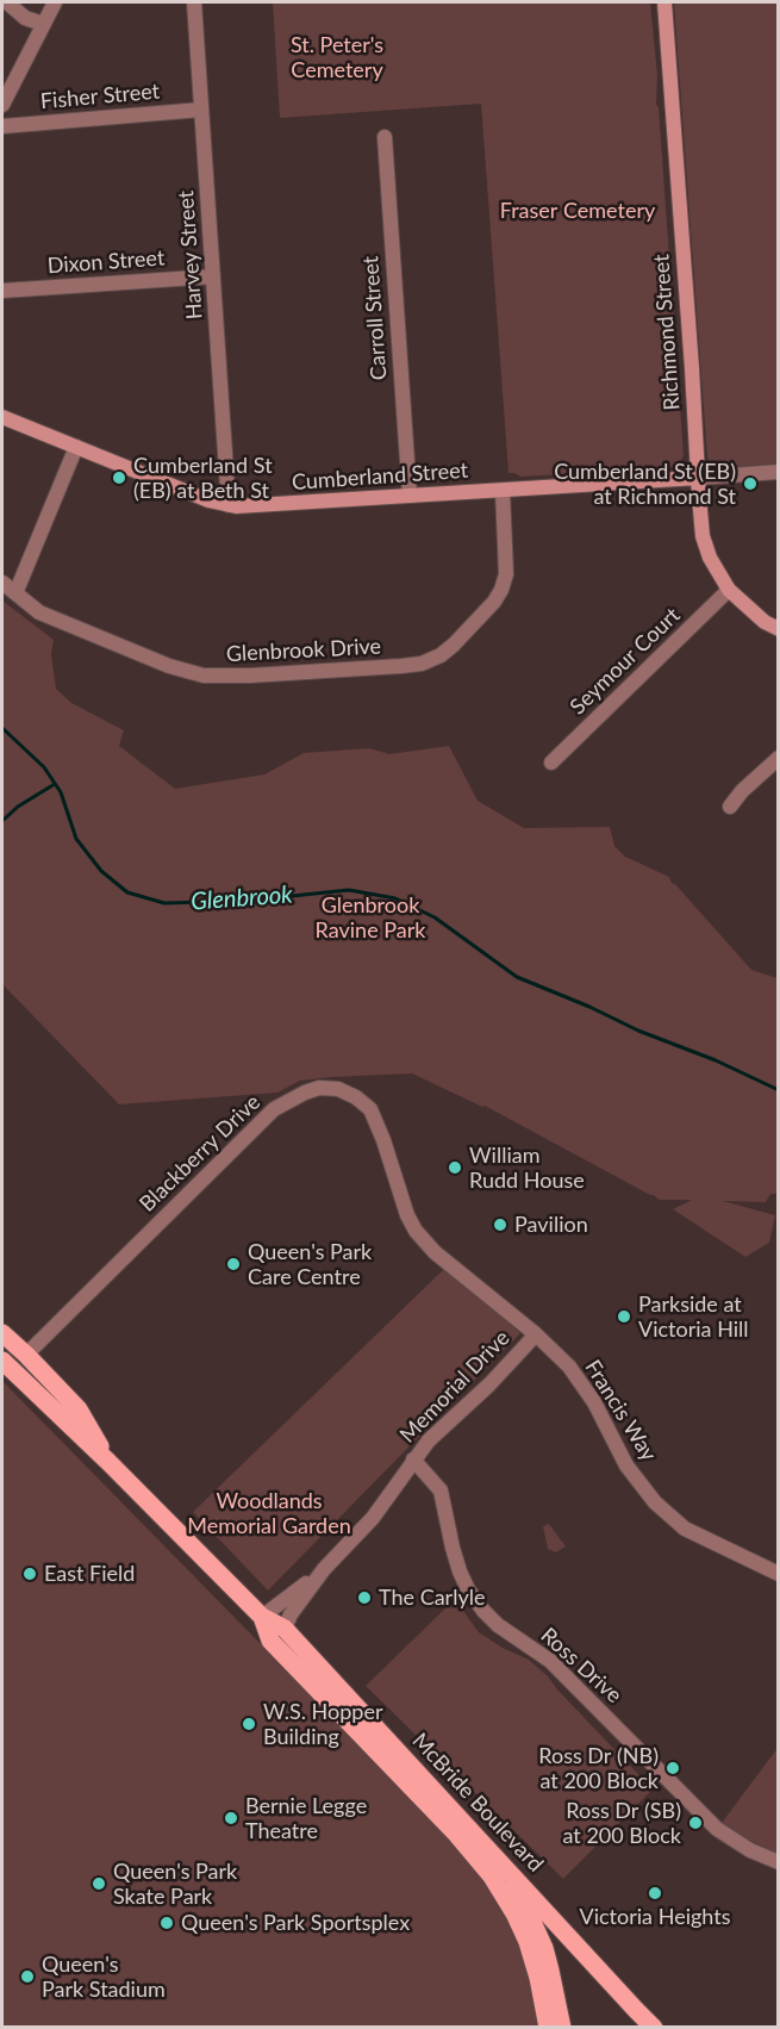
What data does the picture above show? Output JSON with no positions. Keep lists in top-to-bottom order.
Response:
{
  "streets": {
    "main road": ["McBride Boulevard"],
    "street": [
      "Fisher Street",
      "Harvey Street",
      "Dixon Street",
      "Carroll Street",
      "Richmond Street",
      "Cumberland Street",
      "Glenbrook Drive",
      "Seymour Court",
      "Blackberry Drive",
      "Memorial Drive",
      "Francis Way",
      "Ross Drive"
    ]
  },
  "crossings": [
    ["Fisher Street", "Harvey Street"],
    ["Harvey Street", "Dixon Street"],
    ["Harvey Street", "Cumberland Street"],
    ["Carroll Street", "Cumberland Street"],
    ["Richmond Street", "Cumberland Street"],
    ["Richmond Street", "Seymour Court"],
    ["Cumberland Street", "Glenbrook Drive"],
    ["Blackberry Drive", "Francis Way"],
    ["Memorial Drive", "Francis Way"],
    ["Memorial Drive", "Ross Drive"],
    ["Memorial Drive", "McBride Boulevard"]
  ],
  "water": ["Glenbrook"],
  "parks": [
    "St. Peter's Cemetery",
    "Fraser Cemetery",
    "Glenbrook Ravine Park",
    "Woodlands Memorial Garden"
  ],
  "places": [
    "Cumberland St (EB) at Beth St",
    "Cumberland St (EB) at Richmond St",
    "William Rudd House",
    "Pavilion",
    "Queen's Park Care Centre",
    "Parkside at Victoria Hill",
    "East Field",
    "The Carlyle",
    "W.S. Hopper Building",
    "Ross Dr (NB) at 200 Block",
    "Bernie Legge Theatre",
    "Ross Dr (SB) at 200 Block",
    "Queen's Park Skate Park",
    "Victoria Heights",
    "Queen's Park Sportsplex",
    "Queen's Park Stadium"
  ]
}
